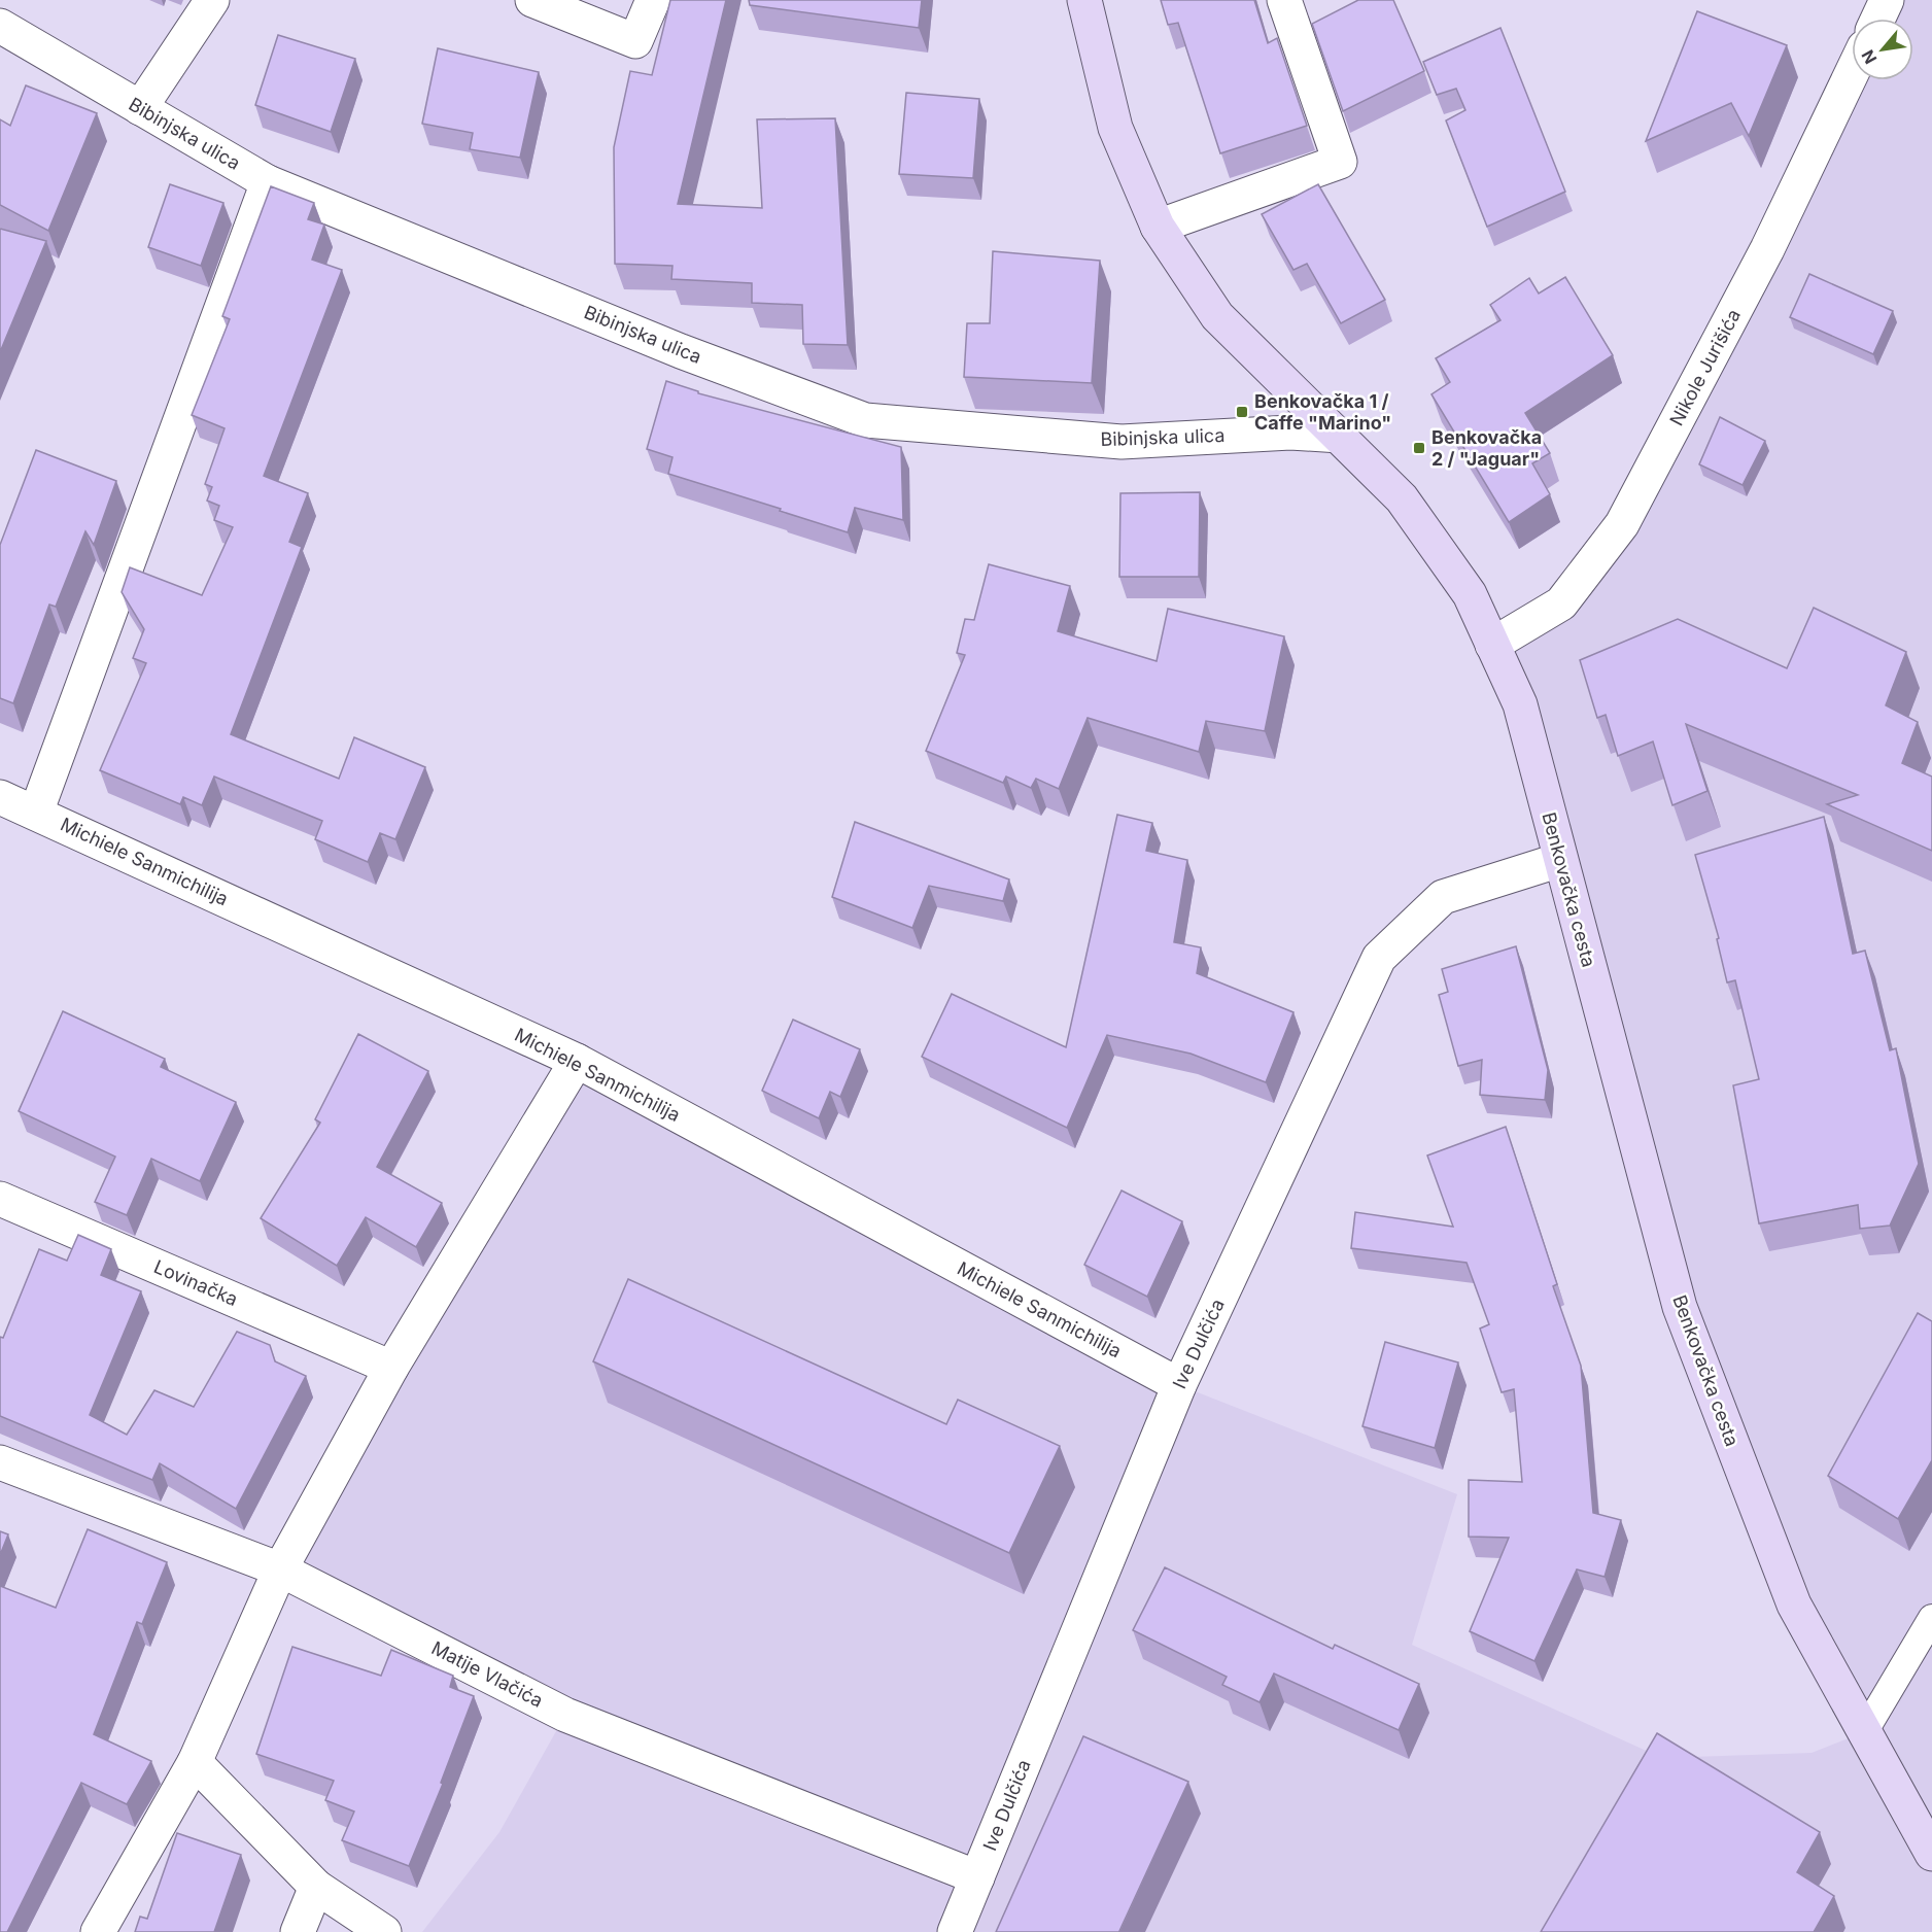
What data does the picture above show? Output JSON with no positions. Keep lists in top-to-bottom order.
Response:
{
  "streets": {
    "main road": ["Benkovačka cesta"],
    "street": [
      "Bibinjska ulica",
      "Nikole Jurišića",
      "Michiele Sanmichilija",
      "Lovinačka",
      "Ive Dulčića",
      "Matije Vlačića"
    ]
  },
  "crossings": [
    ["Bibinjska ulica", "Benkovačka cesta"],
    ["Nikole Jurišića", "Benkovačka cesta"],
    ["Michiele Sanmichilija", "Ive Dulčića"],
    ["Benkovačka cesta", "Ive Dulčića"],
    ["Ive Dulčića", "Matije Vlačića"]
  ],
  "places": {
    "transit": ["Benkovačka 1 / Caffe \"Marino\"", "Benkovačka 2 / \"Jaguar\""]
  },
  "north": "bottom left"
}
